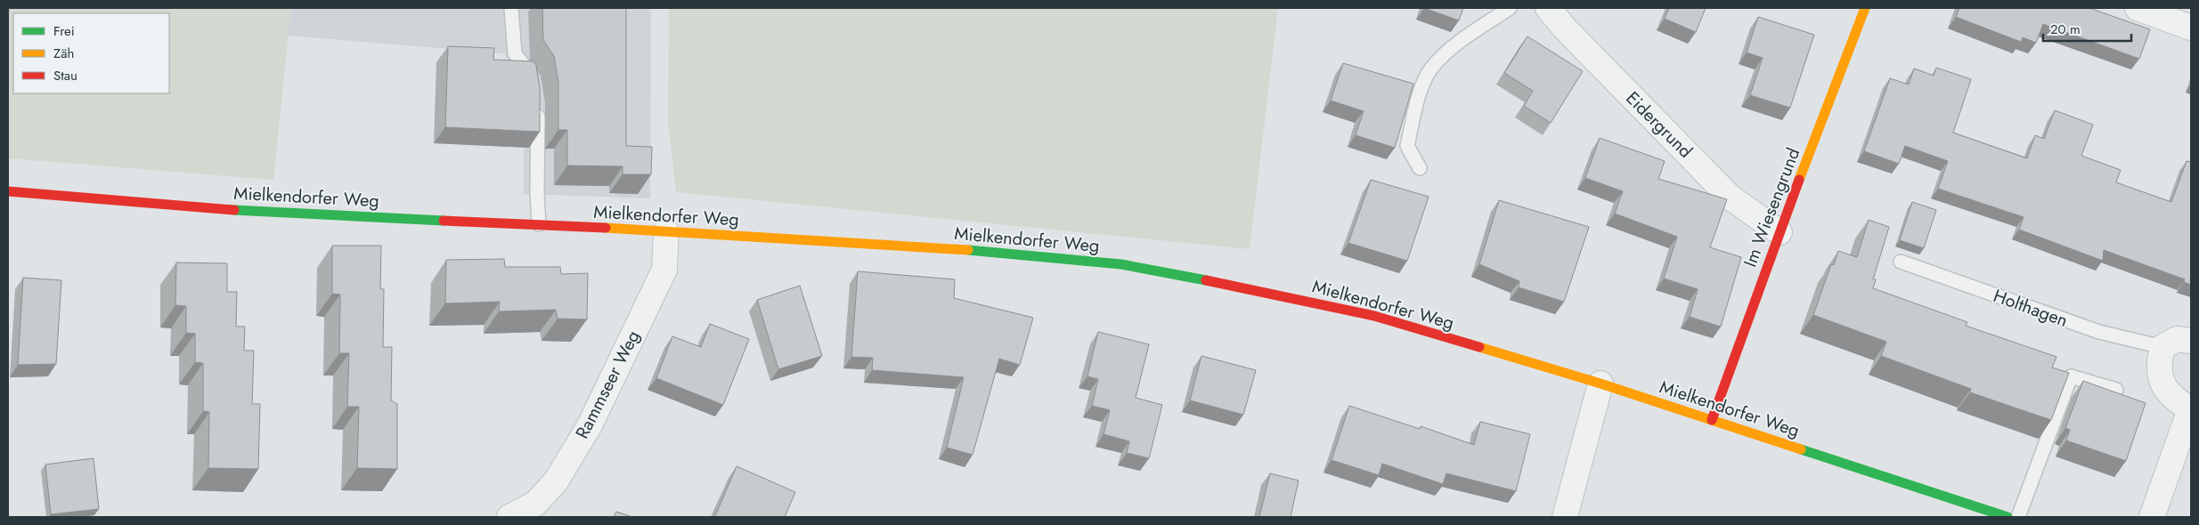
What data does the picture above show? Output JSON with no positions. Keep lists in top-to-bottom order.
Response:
{
  "streets": {
    "street": [
      "Eidergrund",
      "Mielkendorfer Weg",
      "Im Wiesengrund",
      "Rammseer Weg"
    ],
    "lane": ["Holthagen"]
  },
  "crossings": [
    ["Eidergrund", "Im Wiesengrund"],
    ["Mielkendorfer Weg", "Im Wiesengrund"],
    ["Mielkendorfer Weg", "Rammseer Weg"]
  ],
  "legend": ["Frei", "Zäh", "Stau"],
  "scale_bar": "20 m"
}
